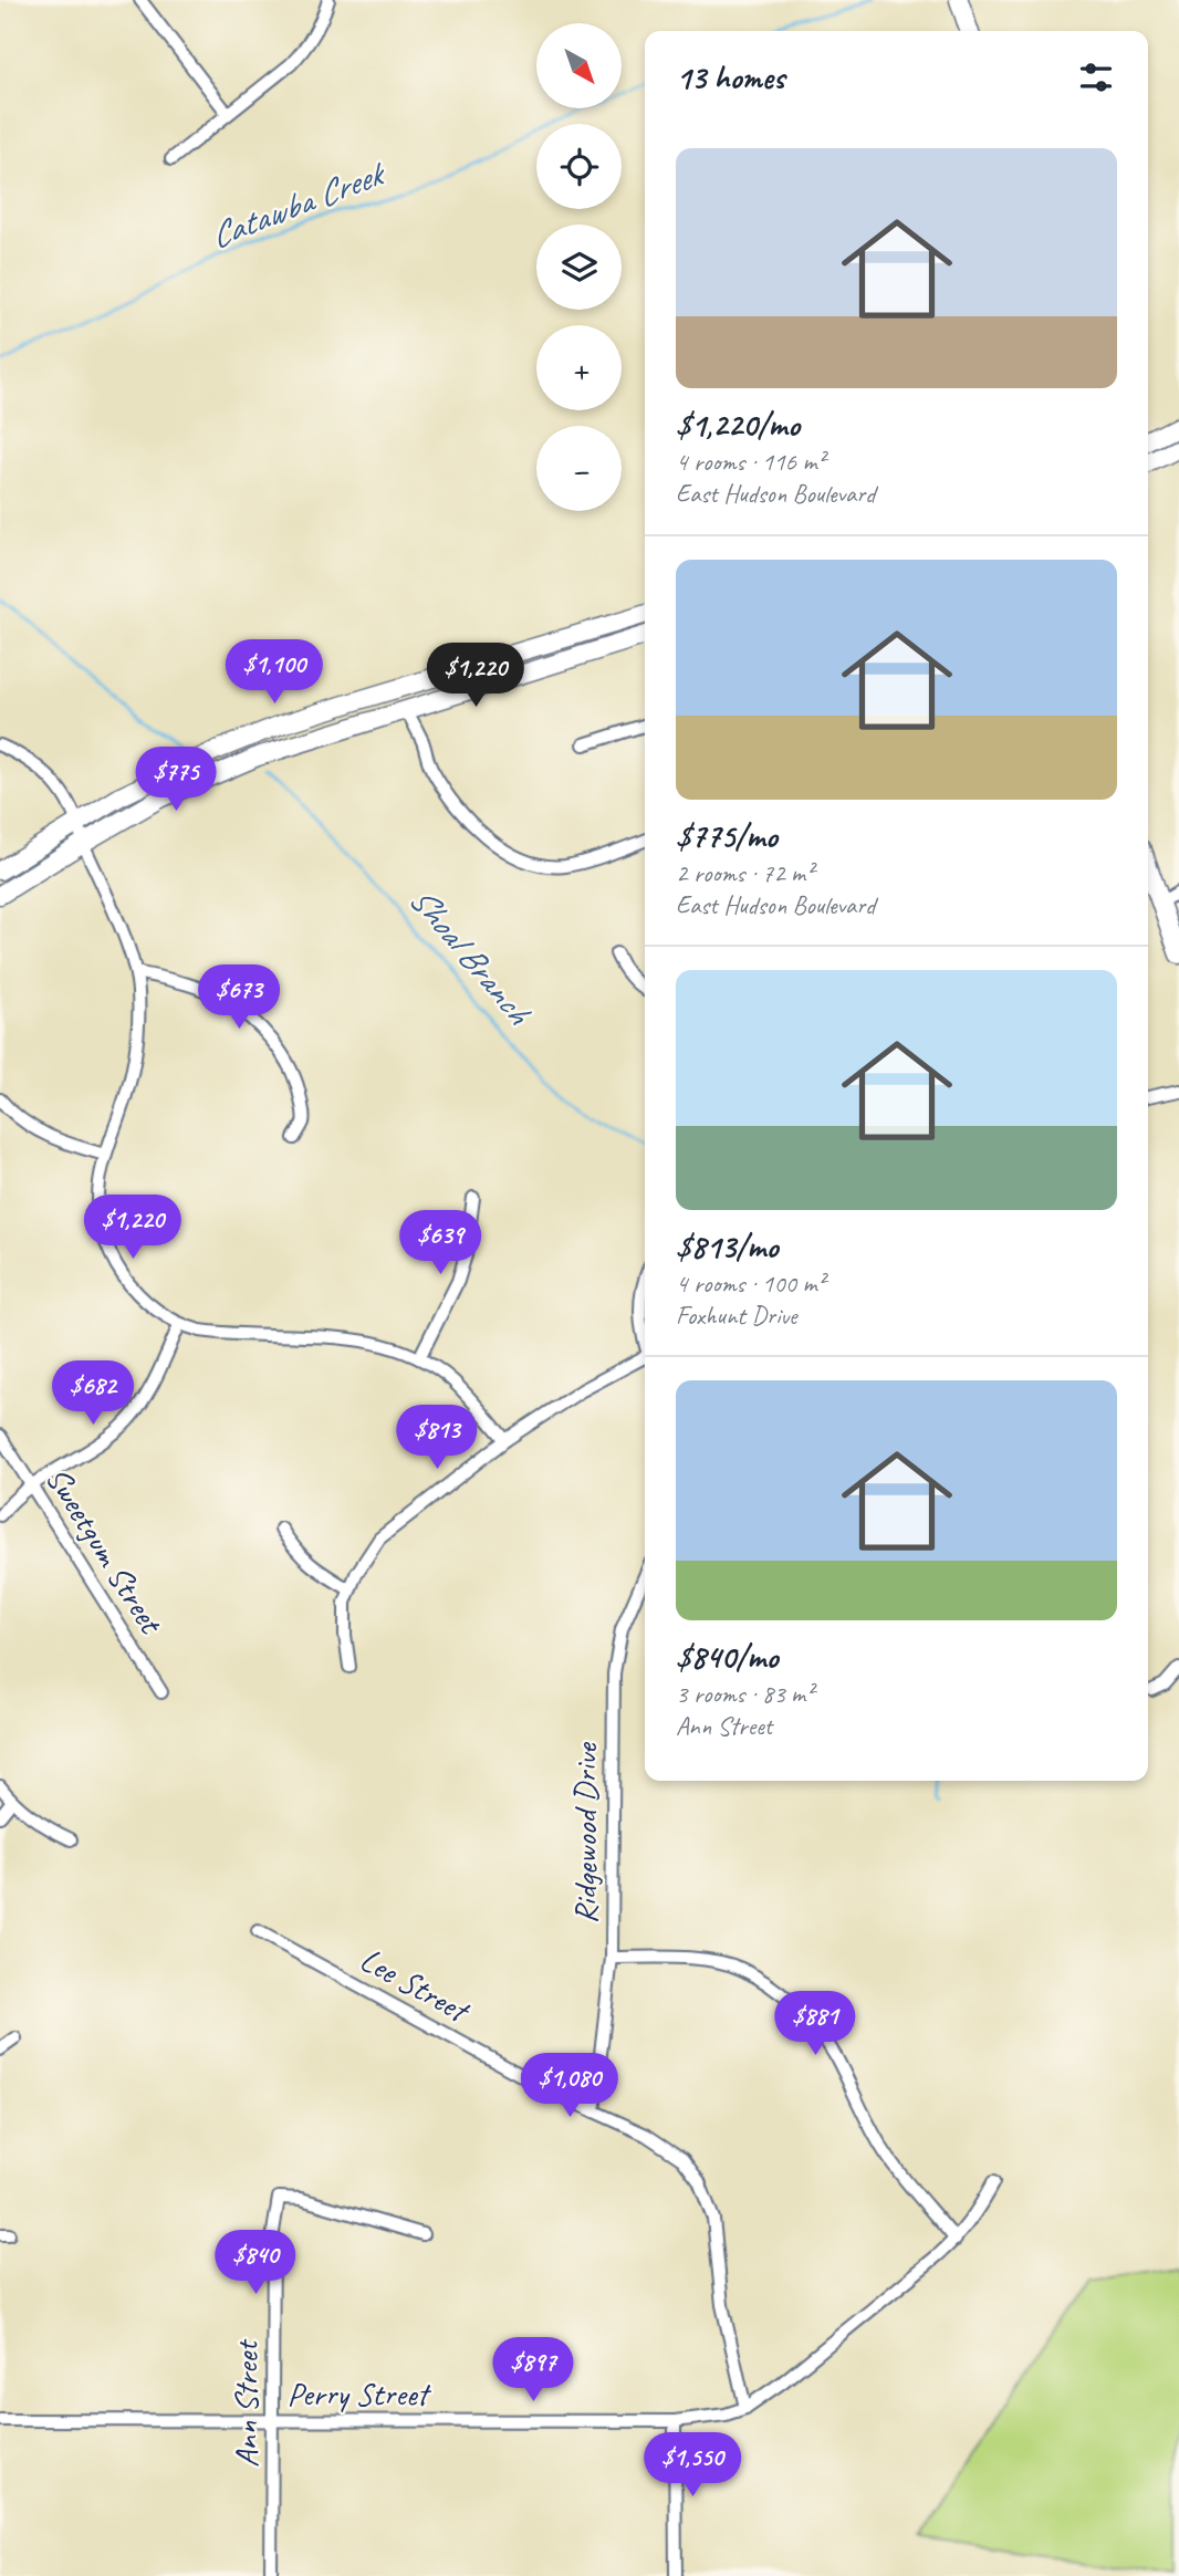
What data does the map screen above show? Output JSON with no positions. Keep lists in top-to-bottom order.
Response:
{
  "streets": {
    "street": [
      "Sweetgum Street",
      "Ridgewood Drive",
      "Lee Street",
      "Perry Street",
      "Ann Street"
    ]
  },
  "crossings": [
    ["Ridgewood Drive", "Lee Street"],
    ["Lee Street", "Perry Street"],
    ["Perry Street", "Ann Street"]
  ],
  "water": ["Catawba Creek", "Shoal Branch"],
  "north": "bottom right",
  "page": {
    "map_buttons": ["+", "−"],
    "heading": "13 homes",
    "list": [
      {
        "name": "$1,220/mo",
        "note": "4 rooms · 116 m² · East Hudson Boulevard"
      },
      {
        "name": "$775/mo",
        "note": "2 rooms · 72 m² · East Hudson Boulevard"
      },
      {
        "name": "$813/mo",
        "note": "4 rooms · 100 m² · Foxhunt Drive"
      },
      {
        "name": "$840/mo",
        "note": "3 rooms · 83 m² · Ann Street"
      }
    ],
    "price": [
      "$1,100",
      "$1,220",
      "$775",
      "$673",
      "$1,220",
      "$639",
      "$682",
      "$813",
      "$881",
      "$1,080",
      "$840",
      "$897",
      "$1,550"
    ]
  }
}
